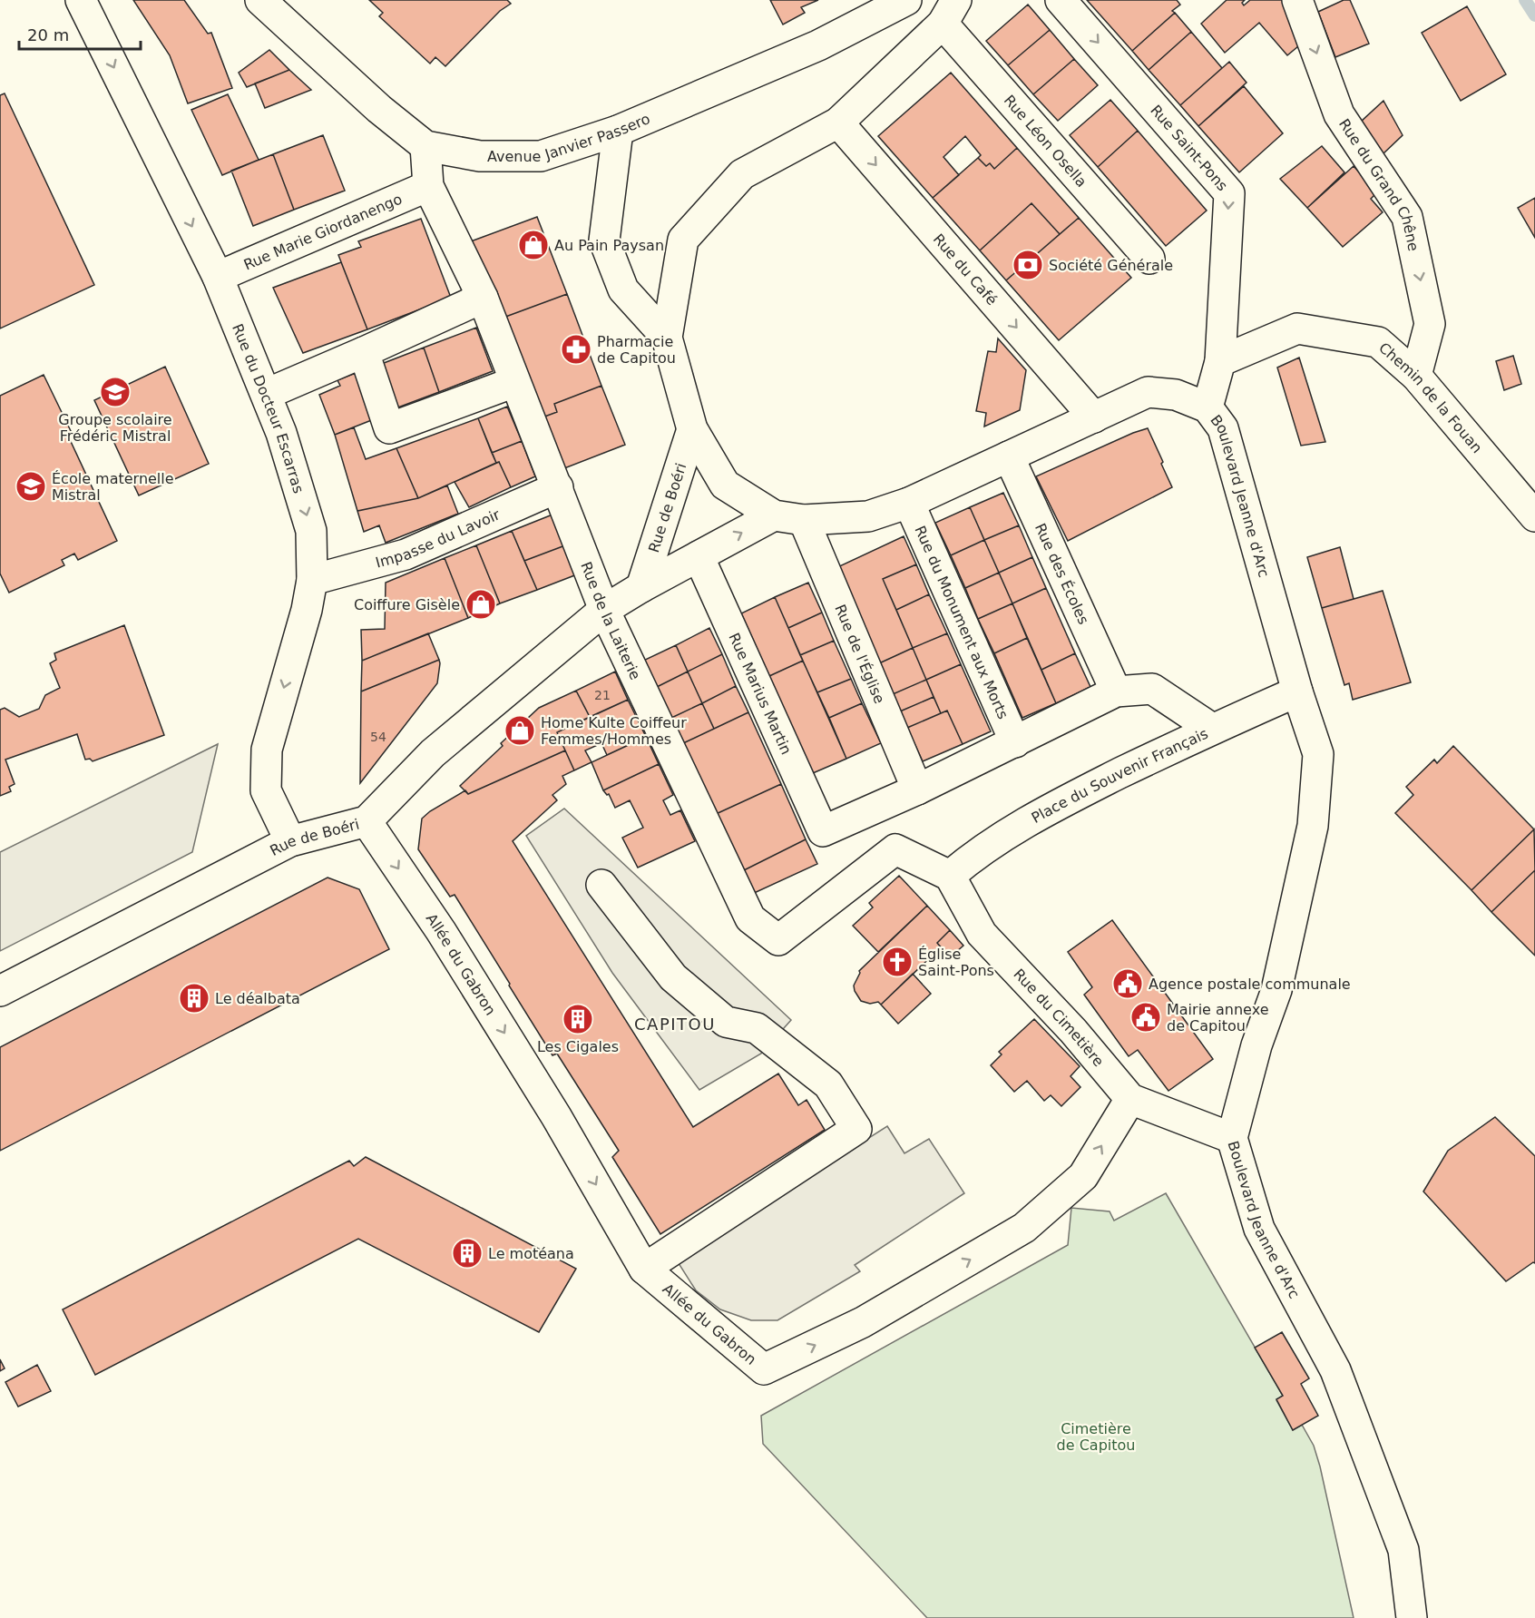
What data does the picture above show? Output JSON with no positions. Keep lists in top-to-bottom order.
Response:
{
  "streets": {
    "street": [
      "Avenue Janvier Passero",
      "Rue Léon Osella",
      "Rue Saint-Pons",
      "Rue du Grand Chêne",
      "Rue Marie Giordanengo",
      "Rue du Café",
      "Chemin de la Fouan",
      "Rue du Docteur Escarras",
      "Boulevard Jeanne d'Arc",
      "Rue de Boéri",
      "Impasse du Lavoir",
      "Rue des Écoles",
      "Rue de la Laiterie",
      "Rue du Monument aux Morts",
      "Rue de l'Église",
      "Rue Marius Martin",
      "Place du Souvenir Français",
      "Allée du Gabron",
      "Rue du Cimetière"
    ]
  },
  "crossings": [
    ["Avenue Janvier Passero", "Rue de la Laiterie"],
    ["Rue Léon Osella", "Boulevard Jeanne d'Arc"],
    ["Rue Saint-Pons", "Chemin de la Fouan"],
    ["Rue du Grand Chêne", "Chemin de la Fouan"],
    ["Rue Marie Giordanengo", "Rue du Docteur Escarras"],
    ["Rue Marie Giordanengo", "Rue de la Laiterie"],
    ["Rue du Café", "Boulevard Jeanne d'Arc"],
    ["Rue du Docteur Escarras", "Rue de Boéri"],
    ["Rue du Docteur Escarras", "Impasse du Lavoir"],
    ["Boulevard Jeanne d'Arc", "Rue de Boéri"],
    ["Boulevard Jeanne d'Arc", "Rue des Écoles"],
    ["Boulevard Jeanne d'Arc", "Rue du Monument aux Morts"],
    ["Boulevard Jeanne d'Arc", "Rue de l'Église"],
    ["Boulevard Jeanne d'Arc", "Place du Souvenir Français"],
    ["Rue de Boéri", "Rue de la Laiterie"],
    ["Rue de Boéri", "Rue Marius Martin"],
    ["Rue de Boéri", "Allée du Gabron"],
    ["Impasse du Lavoir", "Rue de la Laiterie"],
    ["Rue de la Laiterie", "Place du Souvenir Français"],
    ["Rue de la Laiterie", "Rue du Cimetière"],
    ["Rue de l'Église", "Rue Marius Martin"],
    ["Place du Souvenir Français", "Rue du Cimetière"],
    ["Allée du Gabron", "Rue du Cimetière"]
  ],
  "one_way": [
    "Rue Saint-Pons",
    "Rue du Grand Chêne",
    "Rue du Café",
    "Rue du Docteur Escarras"
  ],
  "districts": ["CAPITOU"],
  "parks": ["Cimetière de Capitou"],
  "places": {
    "shop": ["Au Pain Paysan", "Coiffure Gisèle", "Home Kulte Coiffeur Femmes/Hommes"],
    "bank": ["Société Générale"],
    "pharmacy": ["Pharmacie de Capitou"],
    "school or university": ["Groupe scolaire Frédéric Mistral", "École maternelle Mistral"],
    "church": ["Église Saint-Pons"],
    "public building": ["Agence postale communale", "Mairie annexe de Capitou"],
    "building": ["Le déalbata", "Les Cigales", "Le motéana"]
  },
  "house_numbers": ["21", "54"],
  "scale_bar": "20 m"
}
